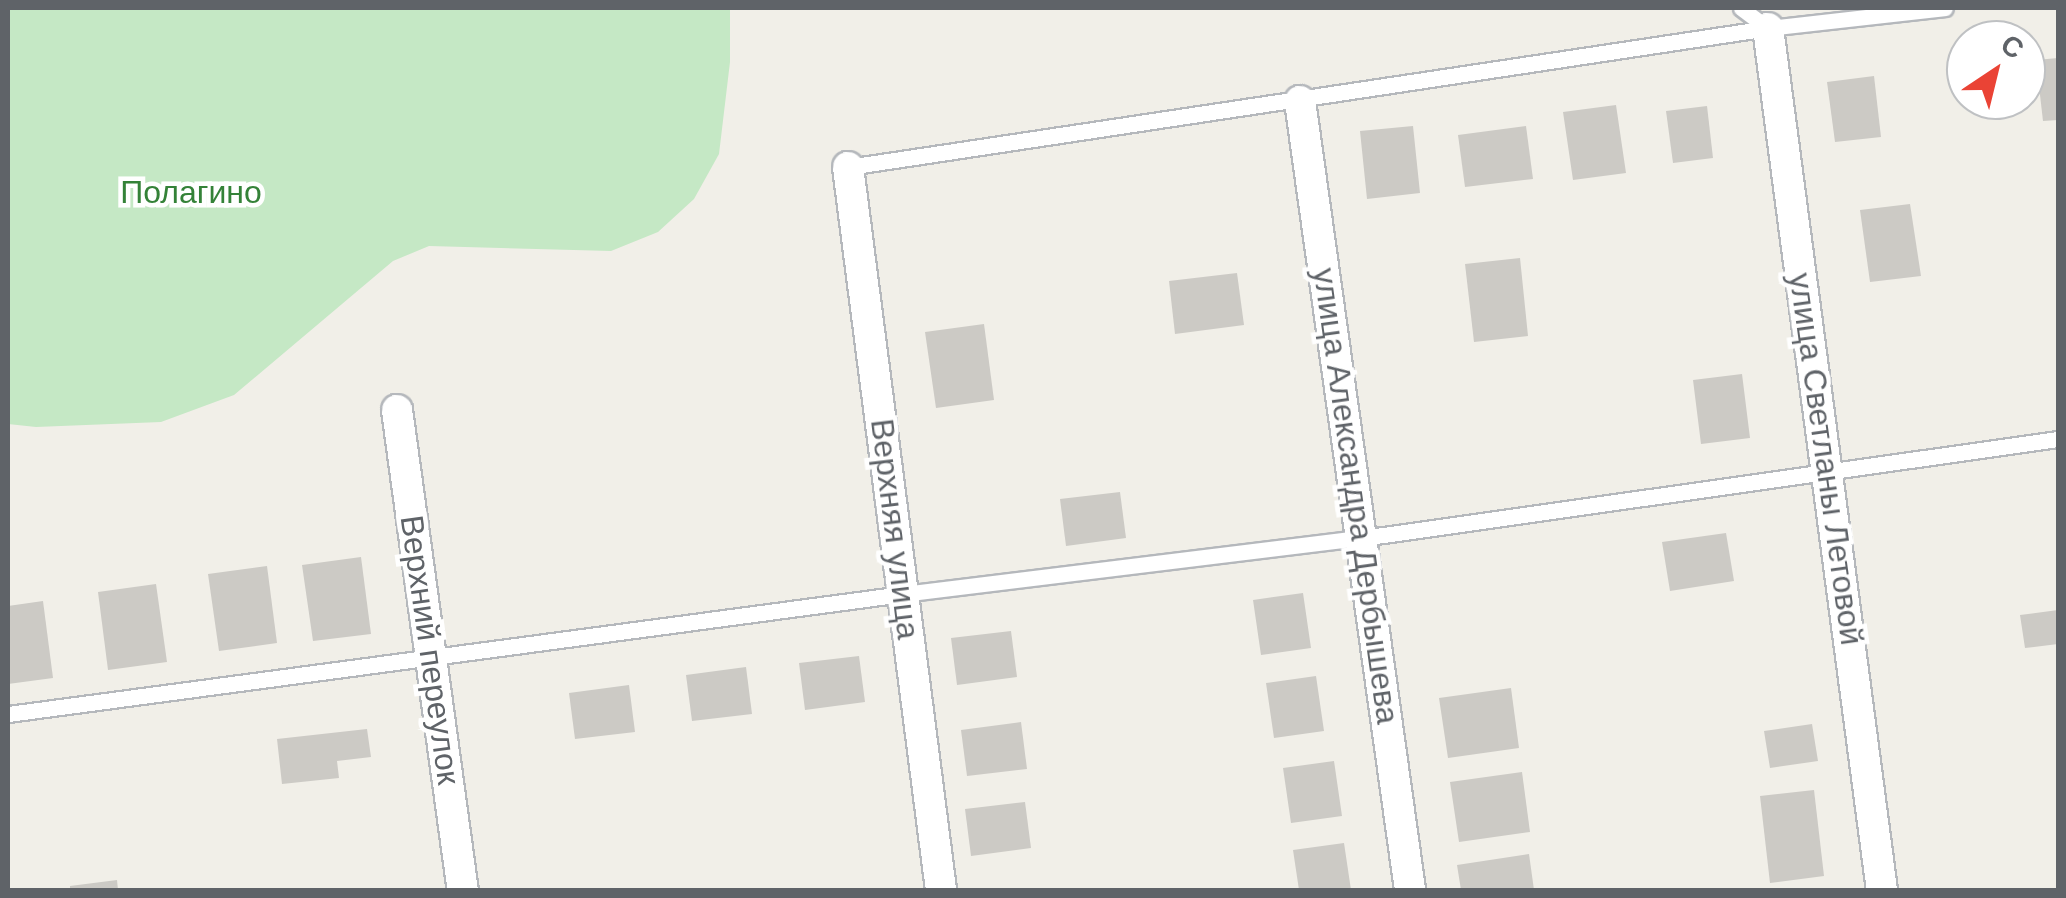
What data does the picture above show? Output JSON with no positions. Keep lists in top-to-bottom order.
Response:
{
  "streets": {
    "street": [
      "улица Светланы Летовой",
      "улица Александра Дербышева",
      "Верхняя улица",
      "Верхний переулок"
    ]
  },
  "parks": ["Полагино"],
  "north": "top right"
}
